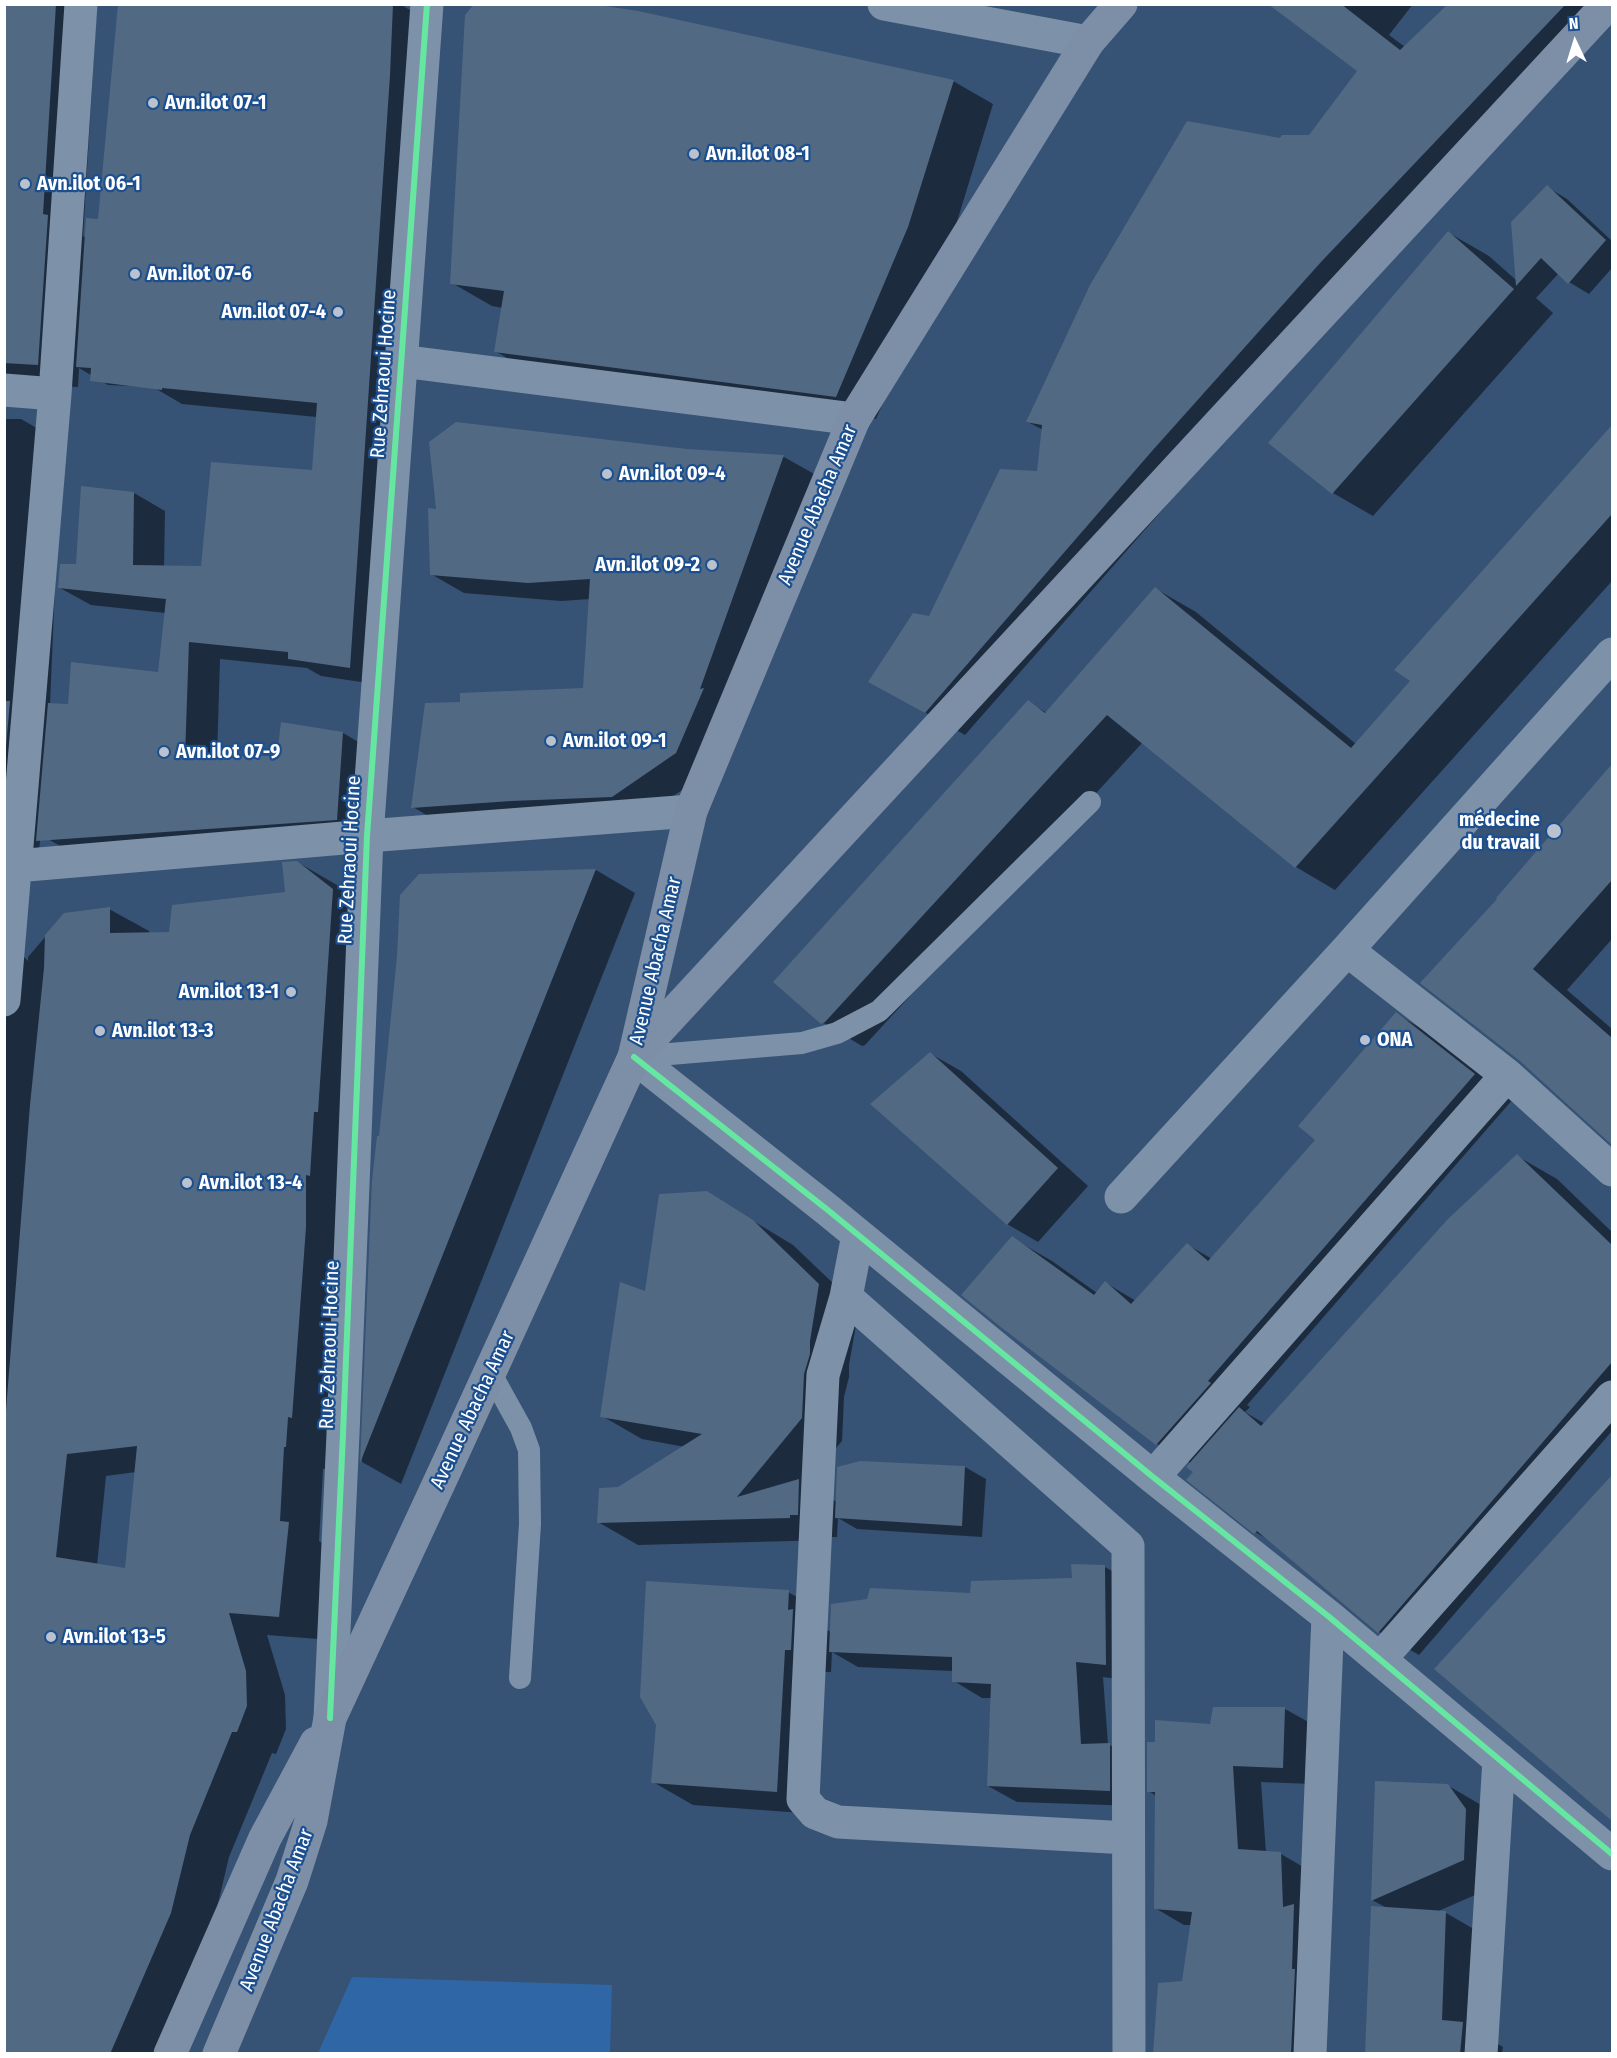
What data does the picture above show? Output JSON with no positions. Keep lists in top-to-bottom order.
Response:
{
  "streets": {
    "main road": ["Avenue Abacha Amar"],
    "street": ["Rue Zehraoui Hocine"]
  },
  "crossings": [
    ["Rue Zehraoui Hocine", "Avenue Abacha Amar"]
  ],
  "places": [
    "Avn.ilot 07-1",
    "Avn.ilot 08-1",
    "Avn.ilot 06-1",
    "Avn.ilot 07-6",
    "Avn.ilot 07-4",
    "Avn.ilot 09-4",
    "Avn.ilot 09-2",
    "Avn.ilot 09-1",
    "Avn.ilot 07-9",
    "médecine du travail",
    "Avn.ilot 13-1",
    "Avn.ilot 13-3",
    "ONA",
    "Avn.ilot 13-4",
    "Avn.ilot 13-5"
  ],
  "north": "top"
}
